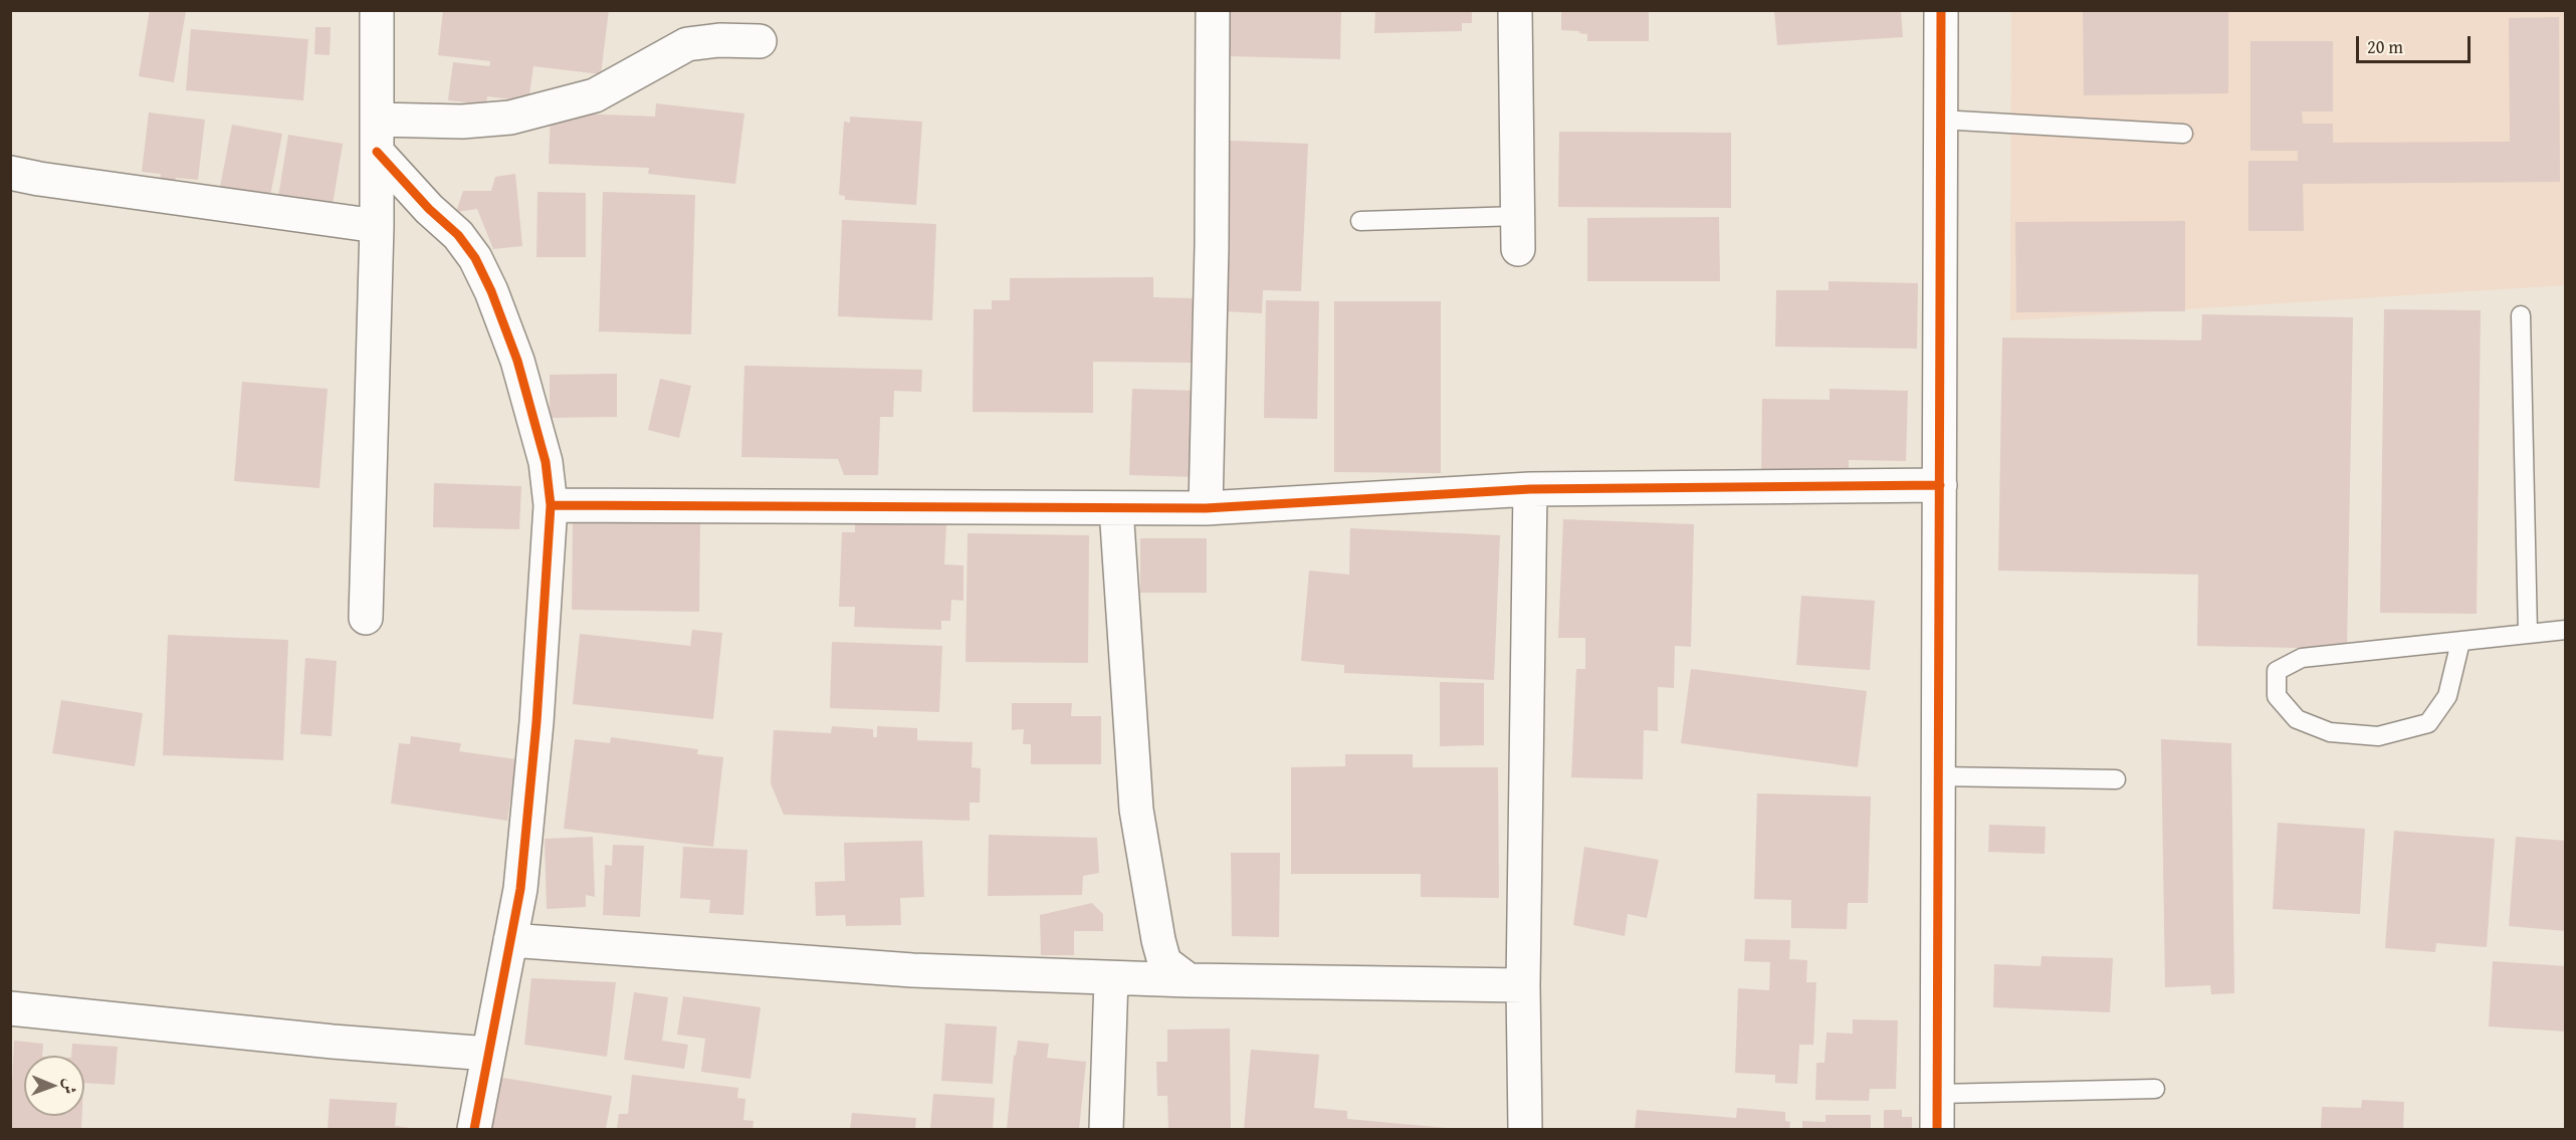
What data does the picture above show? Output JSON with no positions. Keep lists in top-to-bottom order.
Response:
{
  "scale_bar": "20 m",
  "north": "right"
}
